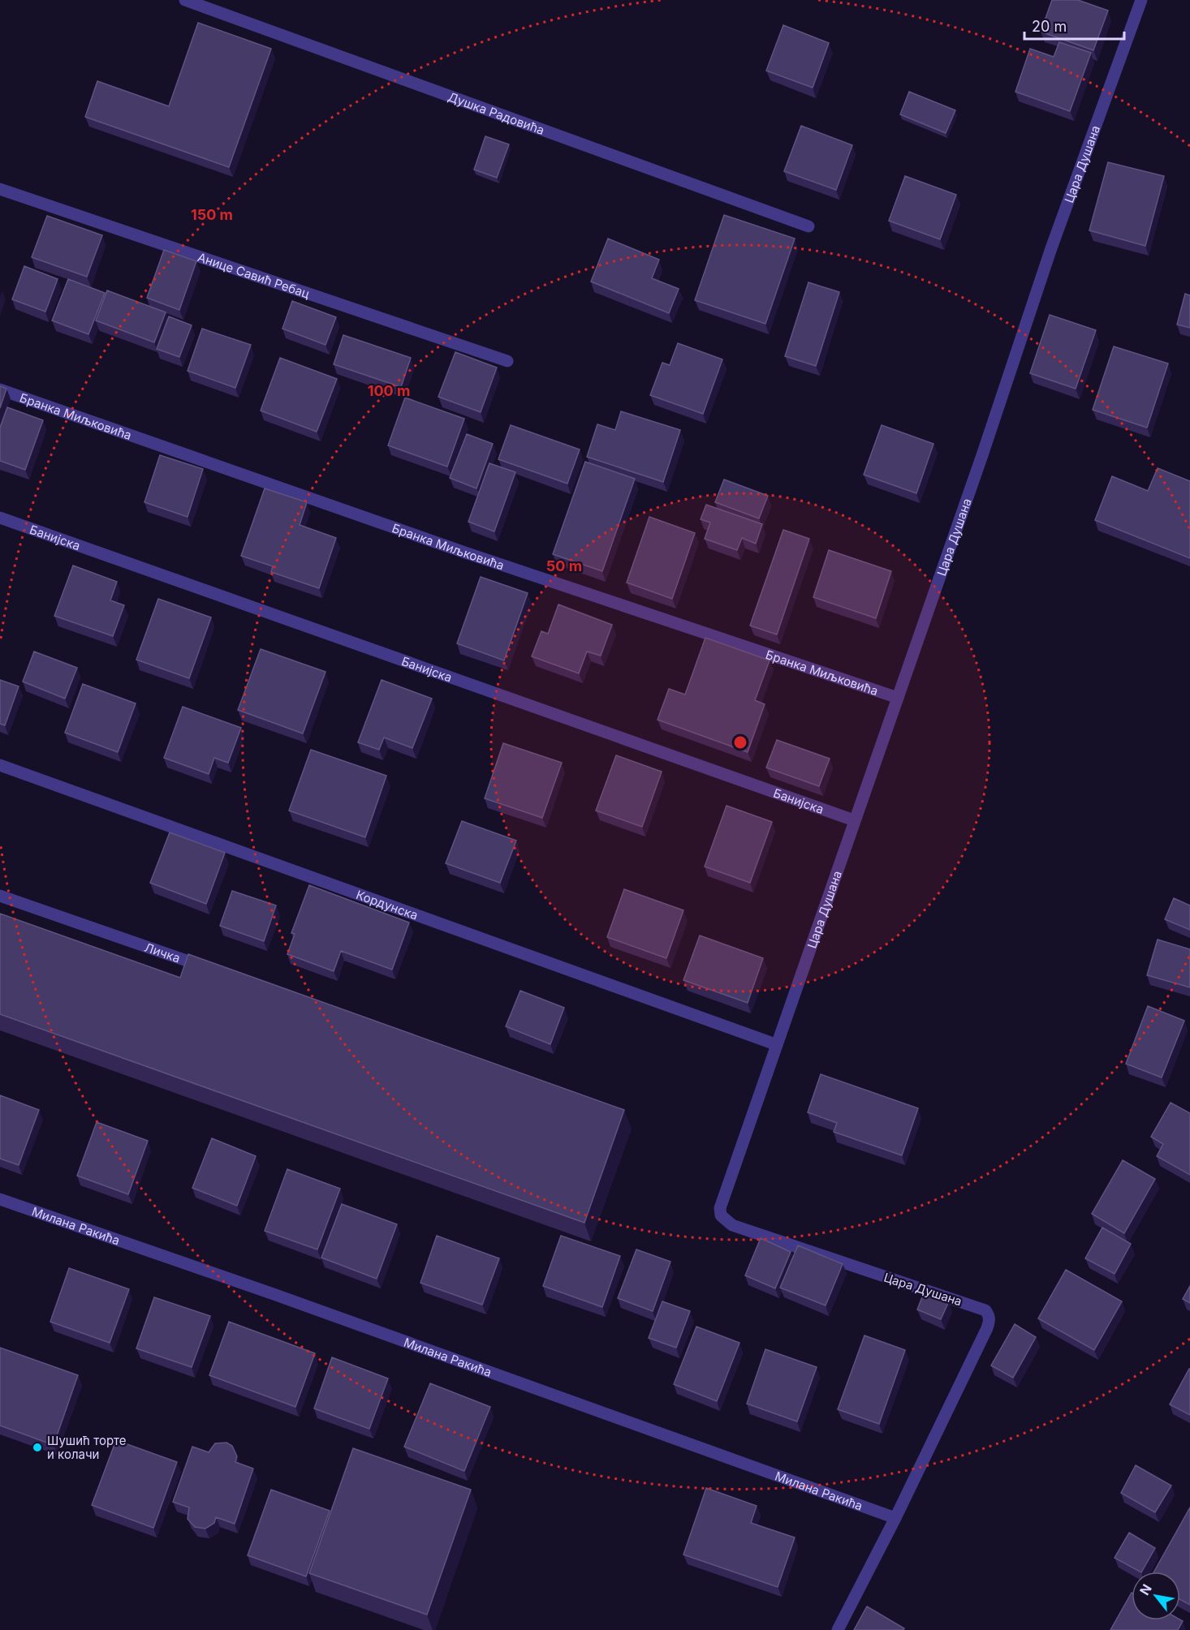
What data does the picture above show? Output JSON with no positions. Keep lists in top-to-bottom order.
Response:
{
  "streets": {
    "street": [
      "Душка Радовића",
      "Цара Душана",
      "Анице Савић Ребац",
      "Бранка Миљковића",
      "Банијска",
      "Кордунска",
      "Личка",
      "Милана Ракића"
    ]
  },
  "crossings": [
    ["Цара Душана", "Бранка Миљковића"],
    ["Цара Душана", "Банијска"],
    ["Цара Душана", "Кордунска"],
    ["Цара Душана", "Милана Ракића"]
  ],
  "places": ["Шушић торте и колачи"],
  "scale_bar": "20 m",
  "north": "top left",
  "rings": ["150 m", "100 m", "50 m"]
}
